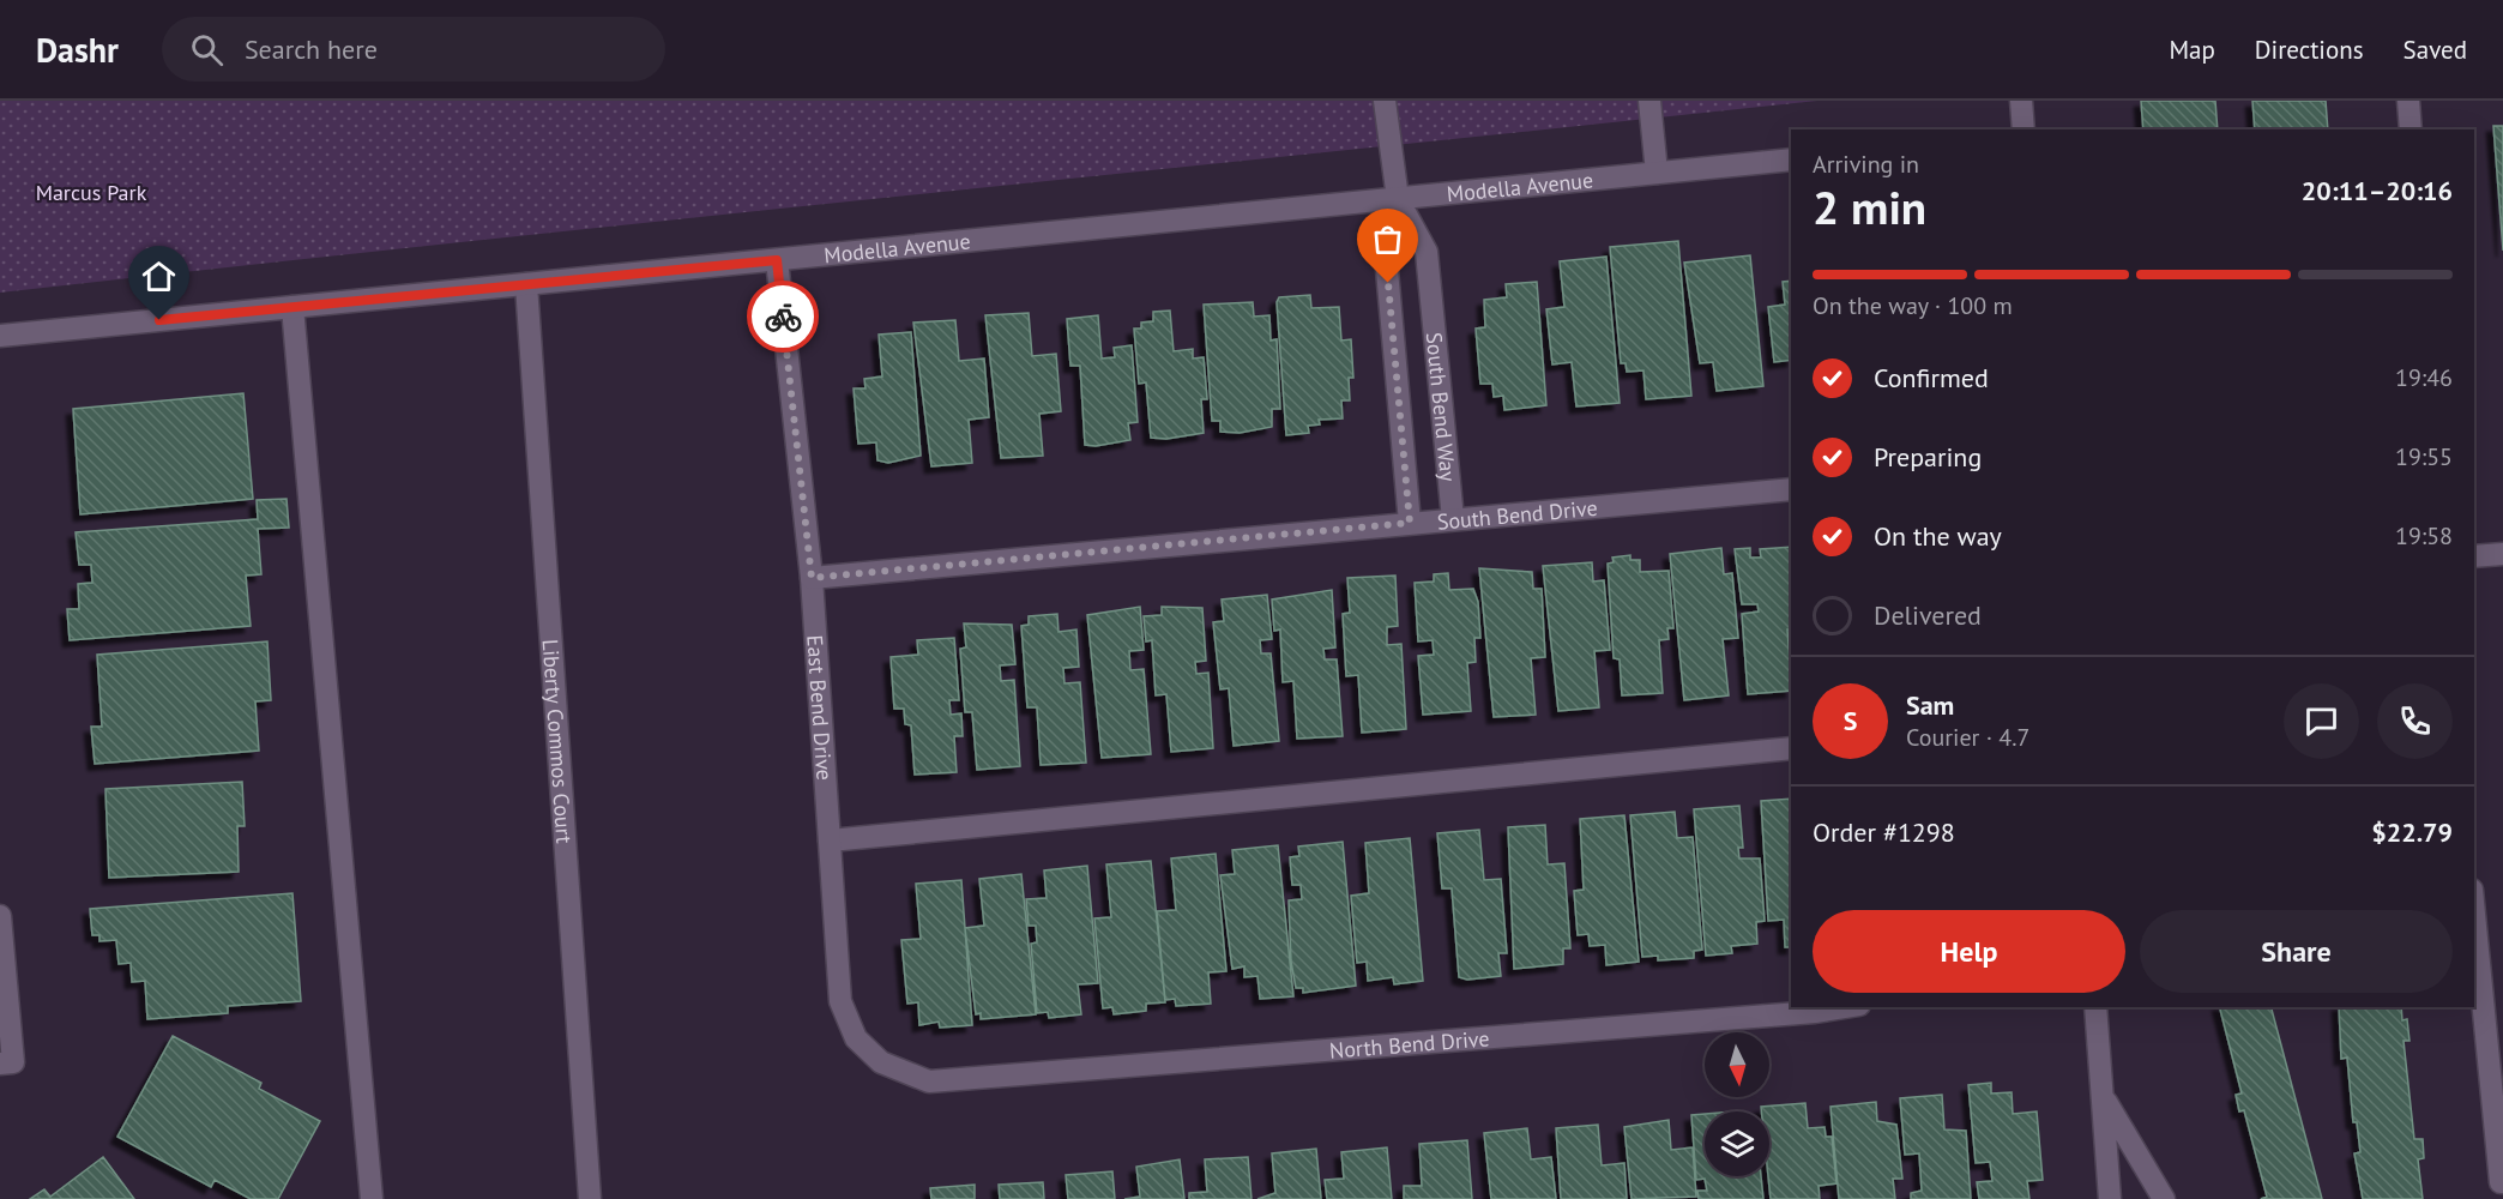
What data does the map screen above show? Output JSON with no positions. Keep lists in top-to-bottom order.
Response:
{
  "streets": {
    "street": [
      "Modella Avenue",
      "South Bend Way",
      "South Bend Drive",
      "East Bend Drive",
      "Liberty Commos Court",
      "North Bend Drive"
    ]
  },
  "crossings": [
    ["Modella Avenue", "South Bend Way"],
    ["Modella Avenue", "East Bend Drive"],
    ["Modella Avenue", "Liberty Commos Court"],
    ["South Bend Way", "South Bend Drive"],
    ["South Bend Drive", "East Bend Drive"],
    ["East Bend Drive", "North Bend Drive"]
  ],
  "parks": ["Marcus Park"],
  "north": "bottom",
  "page": {
    "header": "Dashr",
    "search": "Search here",
    "nav": ["Map", "Directions", "Saved"],
    "heading": ["2 min", "Arriving in", "20:11–20:16"],
    "panel": [
      "Sam",
      "Courier · 4.7",
      "Order #1298",
      "$22.79"
    ],
    "bar": "On the way · 100 m",
    "list": [
      ["Confirmed", "19:46"],
      ["Preparing", "19:55"],
      ["On the way", "19:58"],
      "Delivered"
    ],
    "round": "S",
    "buttons": ["Help", "Share"]
  }
}
